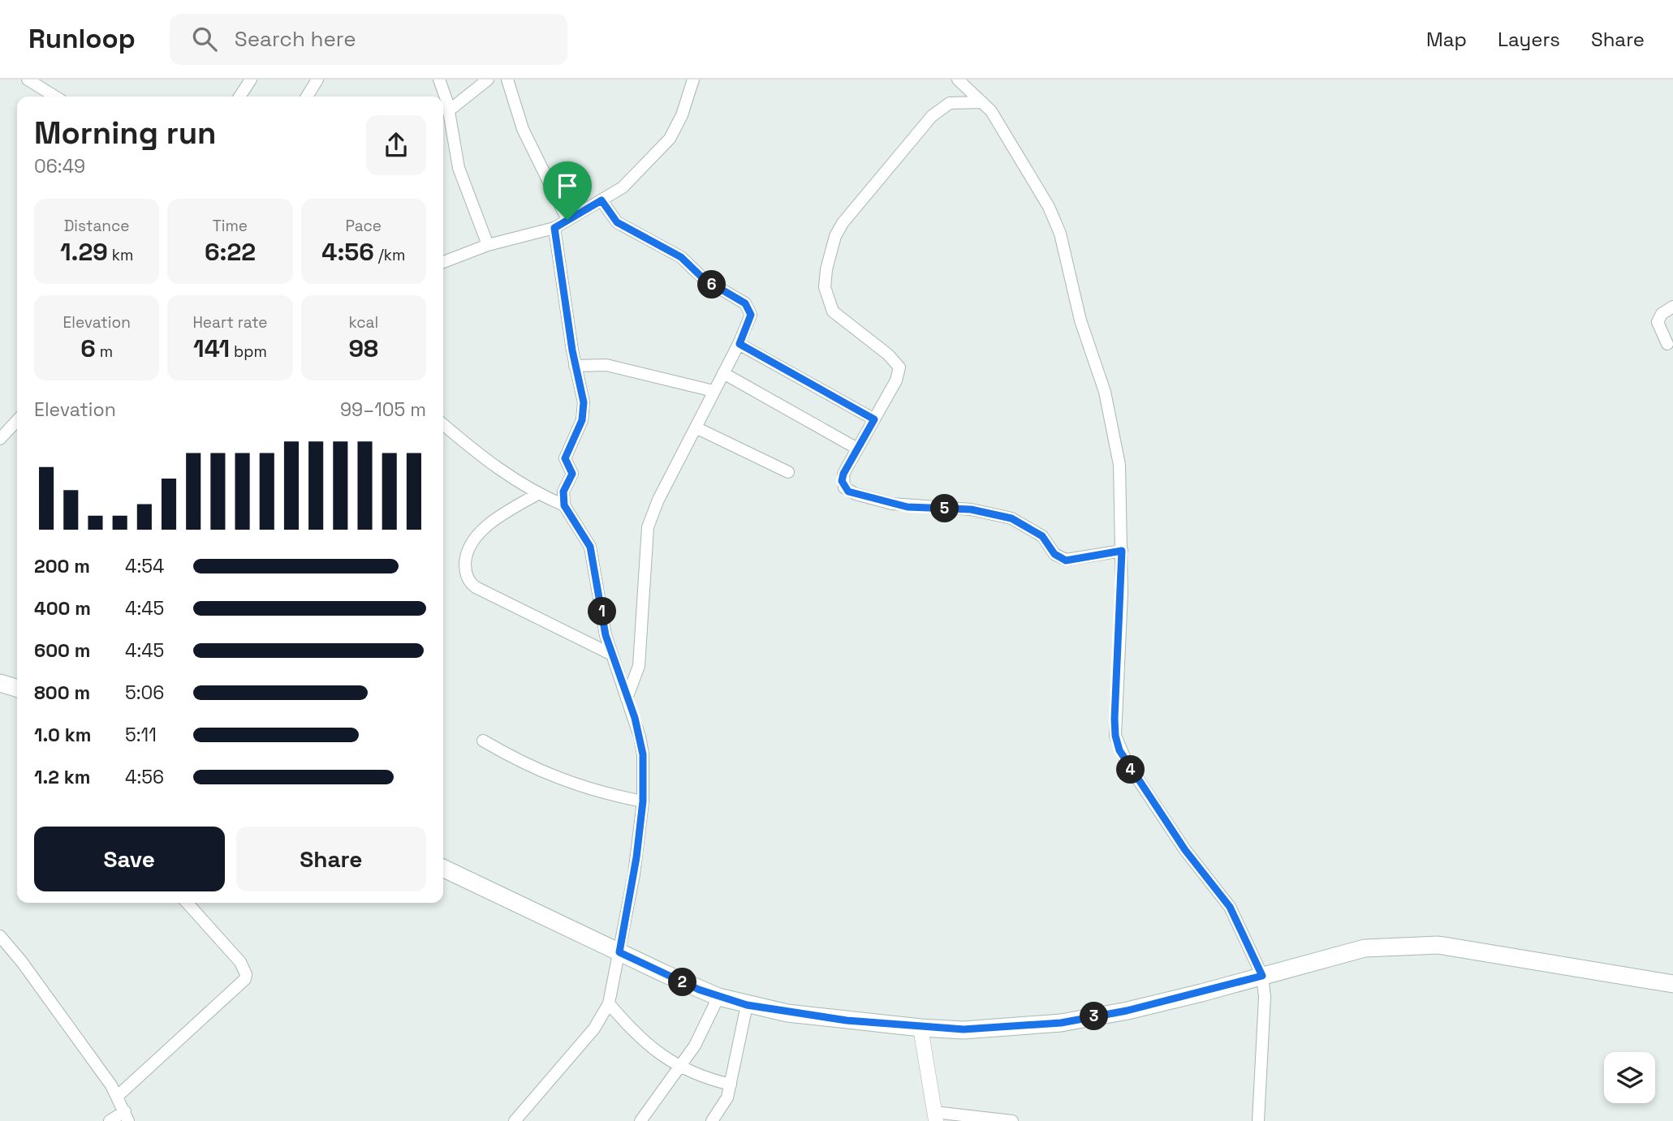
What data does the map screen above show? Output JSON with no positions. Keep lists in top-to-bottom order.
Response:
{
  "page": {
    "header": "Runloop",
    "search": "Search here",
    "nav": ["Map", "Layers", "Share"],
    "heading": ["Morning run", "06:49"],
    "stats": [
      ["Distance", "1.29 km"],
      ["Time", "6:22"],
      ["Pace", "4:56 /km"],
      ["Elevation", "6 m"],
      ["Heart rate", "141 bpm"],
      ["kcal", "98"]
    ],
    "pins": [
      "6",
      "5",
      "1",
      "4",
      "2",
      "3"
    ],
    "chart": ["Elevation", "99–105 m"],
    "list": [
      {
        "name": "200 m",
        "note": "4:54"
      },
      {
        "name": "400 m",
        "note": "4:45"
      },
      {
        "name": "600 m",
        "note": "4:45"
      },
      {
        "name": "800 m",
        "note": "5:06"
      },
      {
        "name": "1.0 km",
        "note": "5:11"
      },
      {
        "name": "1.2 km",
        "note": "4:56"
      }
    ],
    "buttons": ["Save", "Share"]
  }
}
